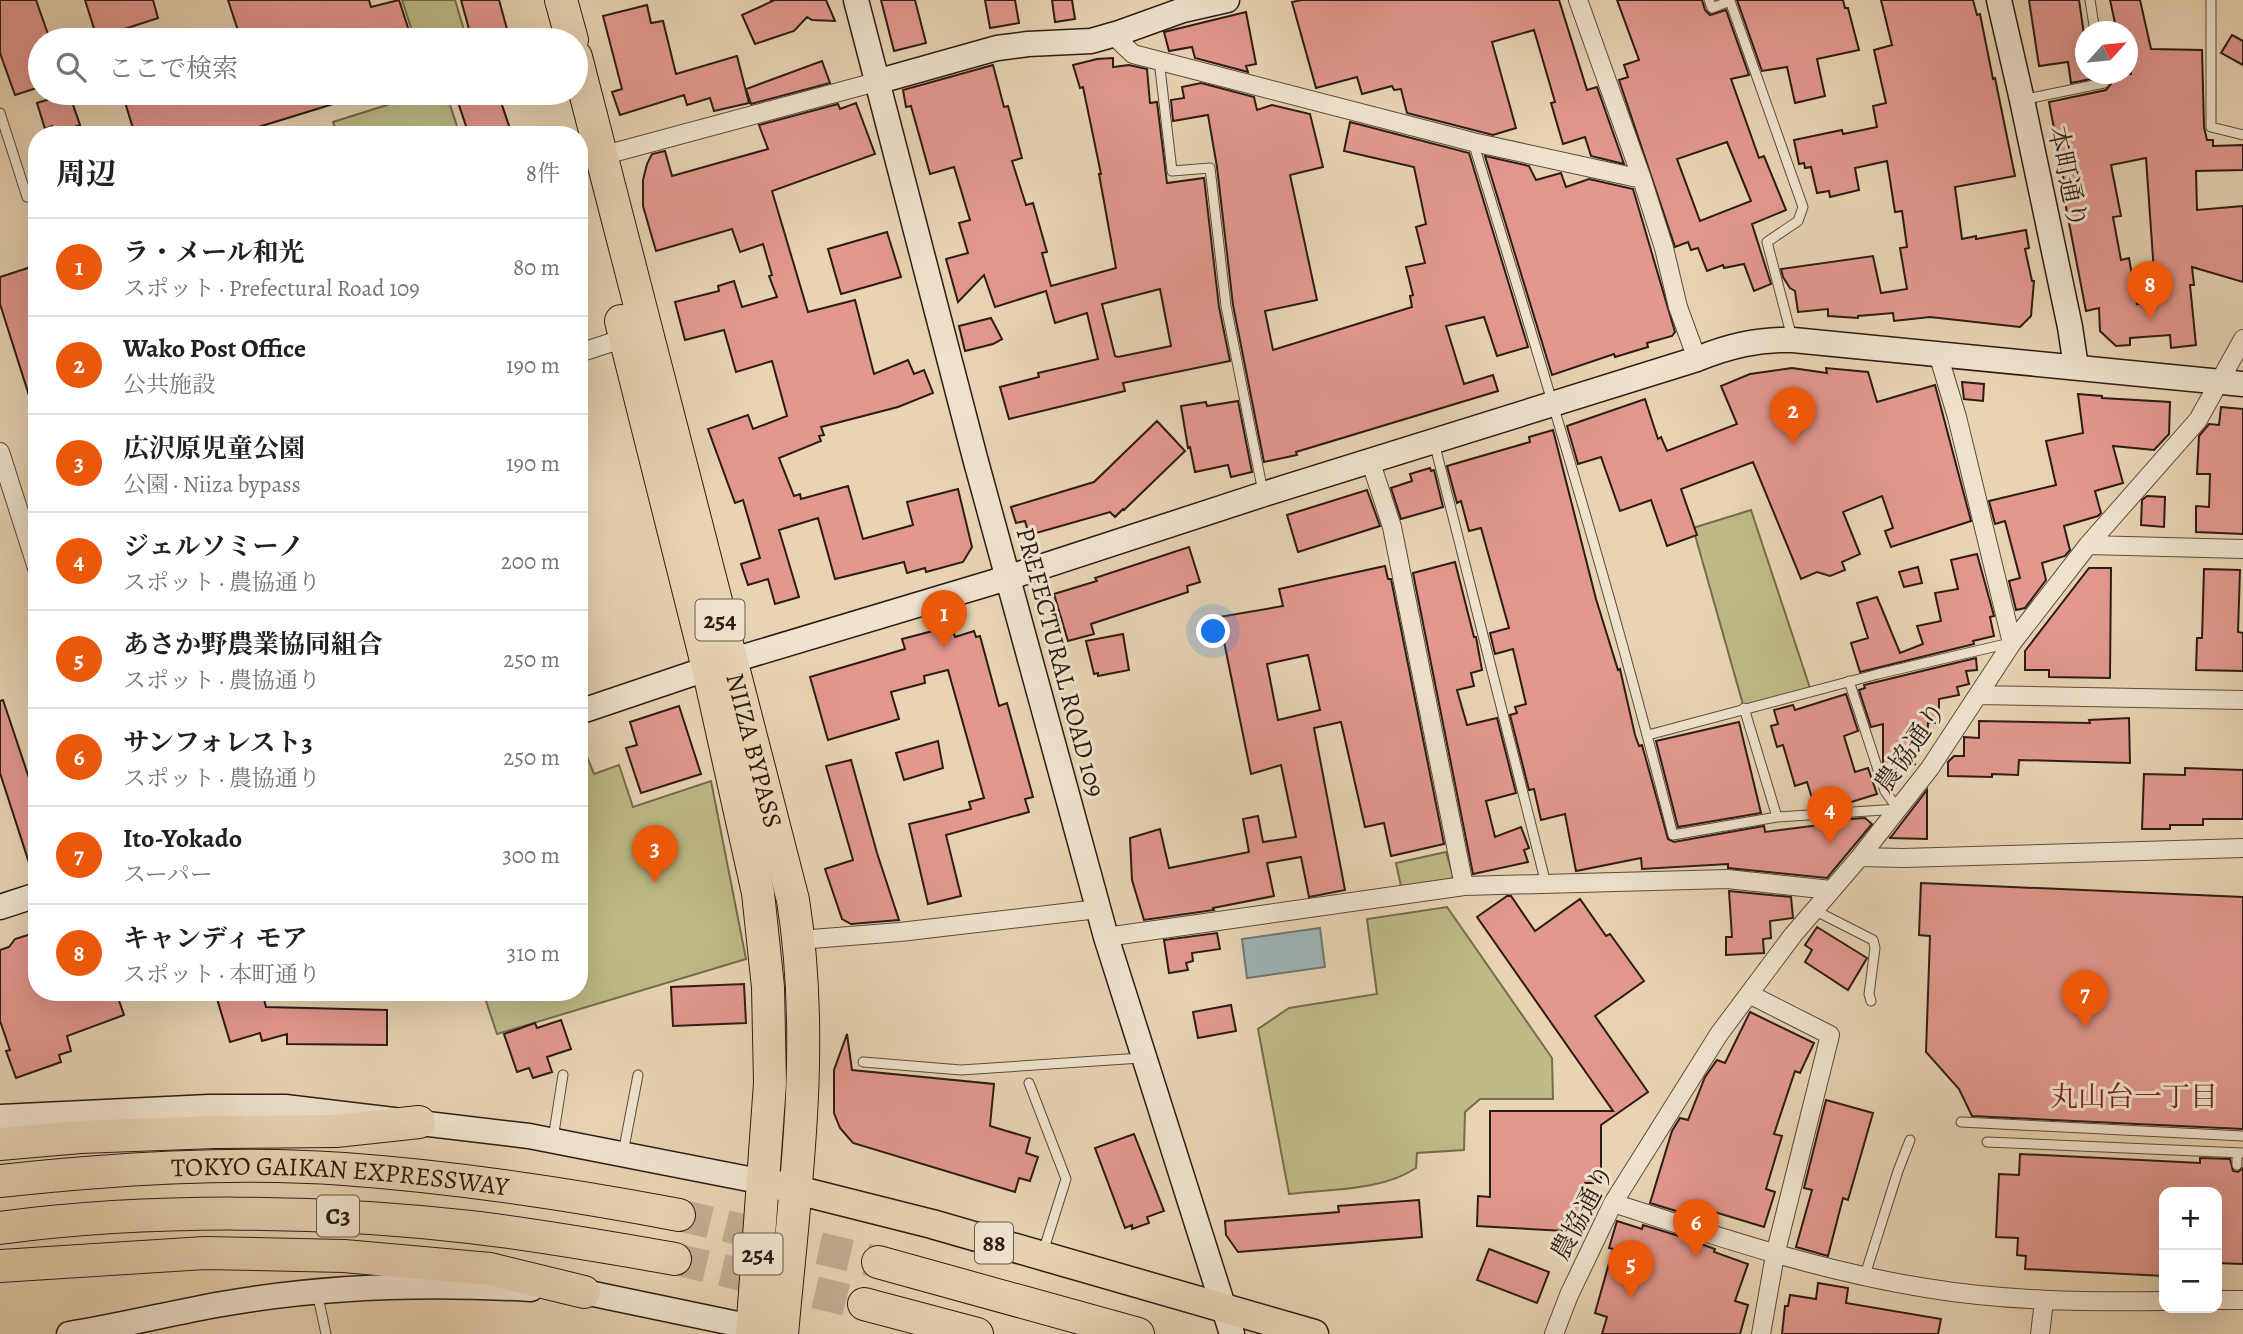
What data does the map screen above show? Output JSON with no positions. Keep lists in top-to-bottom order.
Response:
{
  "streets": {
    "highway": [
      "254",
      "NIIZA BYPASS",
      "TOKYO GAIKAN EXPRESSWAY",
      "C3"
    ],
    "main road": ["88"],
    "street": ["本町通り", "PREFECTURAL ROAD 109", "農協通り"]
  },
  "crossings": [
    ["PREFECTURAL ROAD 109", "88"],
    ["NIIZA BYPASS", "88"]
  ],
  "districts": ["丸山台一丁目"],
  "north": "top right",
  "page": {
    "search": "ここで検索",
    "heading": ["周辺", "8件"],
    "list": [
      {
        "mark": "1",
        "name": "ラ・メール和光",
        "note": "スポット · Prefectural Road 109",
        "value": "80 m"
      },
      {
        "mark": "2",
        "name": "Wako Post Office",
        "note": "公共施設",
        "value": "190 m"
      },
      {
        "mark": "3",
        "name": "広沢原児童公園",
        "note": "公園 · Niiza bypass",
        "value": "190 m"
      },
      {
        "mark": "4",
        "name": "ジェルソミーノ",
        "note": "スポット · 農協通り",
        "value": "200 m"
      },
      {
        "mark": "5",
        "name": "あさか野農業協同組合",
        "note": "スポット · 農協通り",
        "value": "250 m"
      },
      {
        "mark": "6",
        "name": "サンフォレスト3",
        "note": "スポット · 農協通り",
        "value": "250 m"
      },
      {
        "mark": "7",
        "name": "Ito-Yokado",
        "note": "スーパー",
        "value": "300 m"
      },
      {
        "mark": "8",
        "name": "キャンディ モア",
        "note": "スポット · 本町通り",
        "value": "310 m"
      }
    ],
    "pins": [
      "8",
      "2",
      "1",
      "4",
      "3",
      "7",
      "6",
      "5"
    ],
    "map_buttons": ["+", "−"]
  }
}
